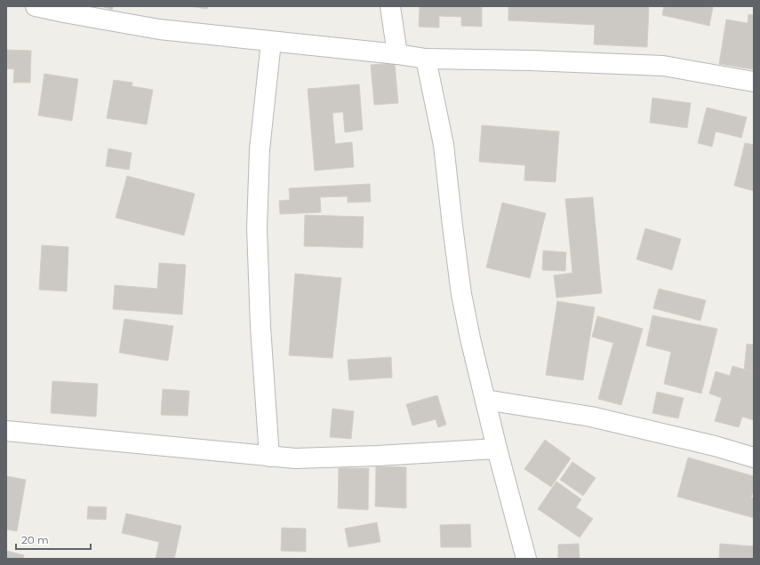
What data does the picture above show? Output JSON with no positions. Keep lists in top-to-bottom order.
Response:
{
  "scale_bar": "20 m"
}
